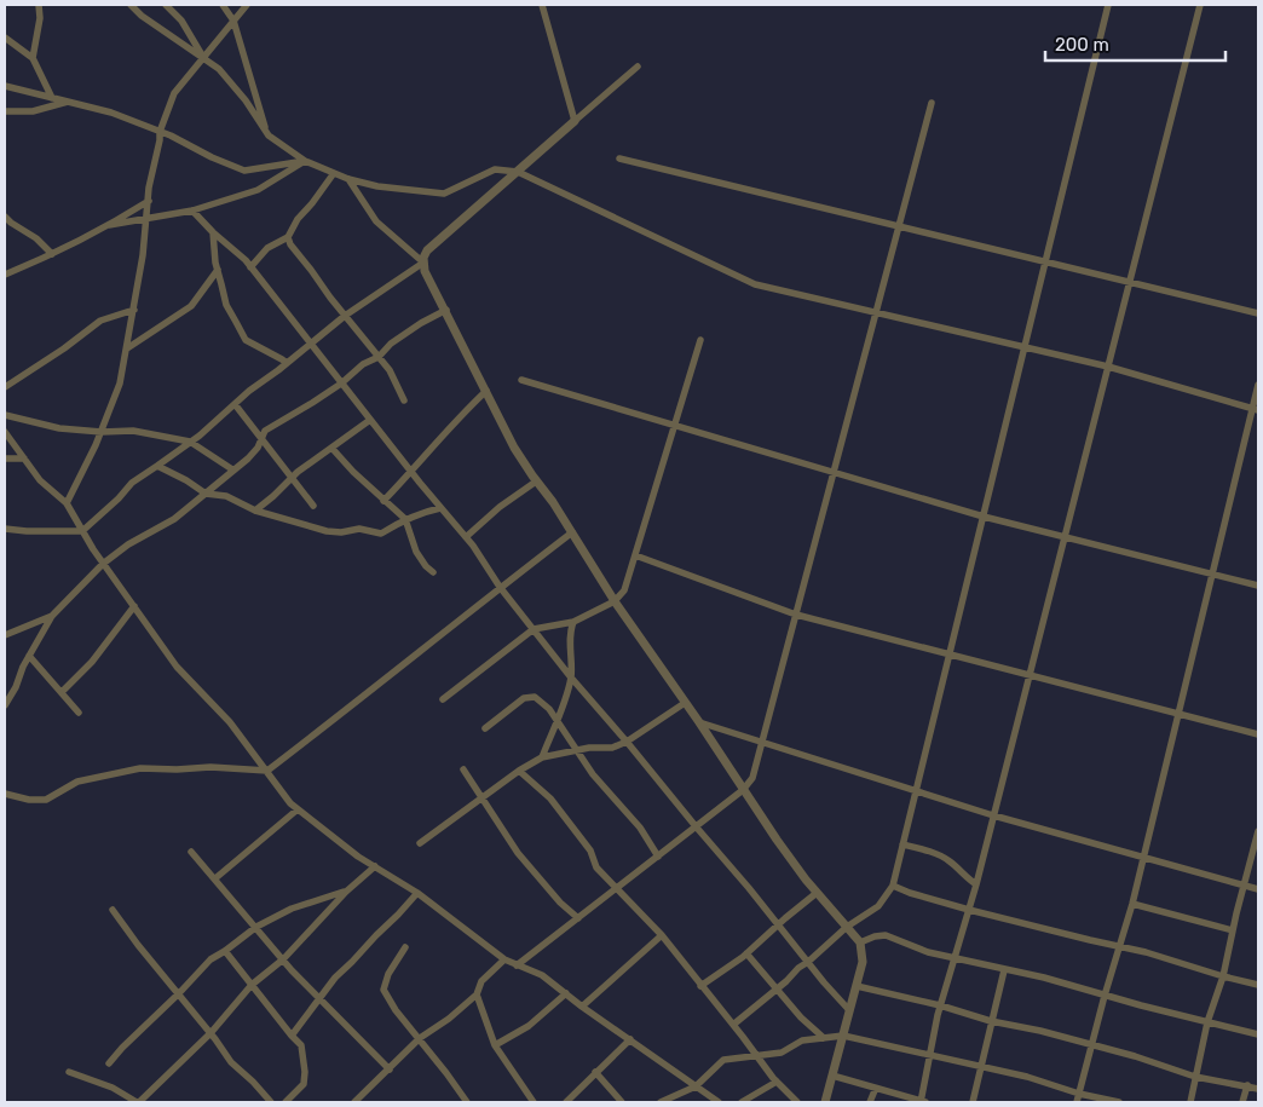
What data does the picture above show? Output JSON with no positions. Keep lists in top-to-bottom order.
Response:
{
  "scale_bar": "200 m"
}
